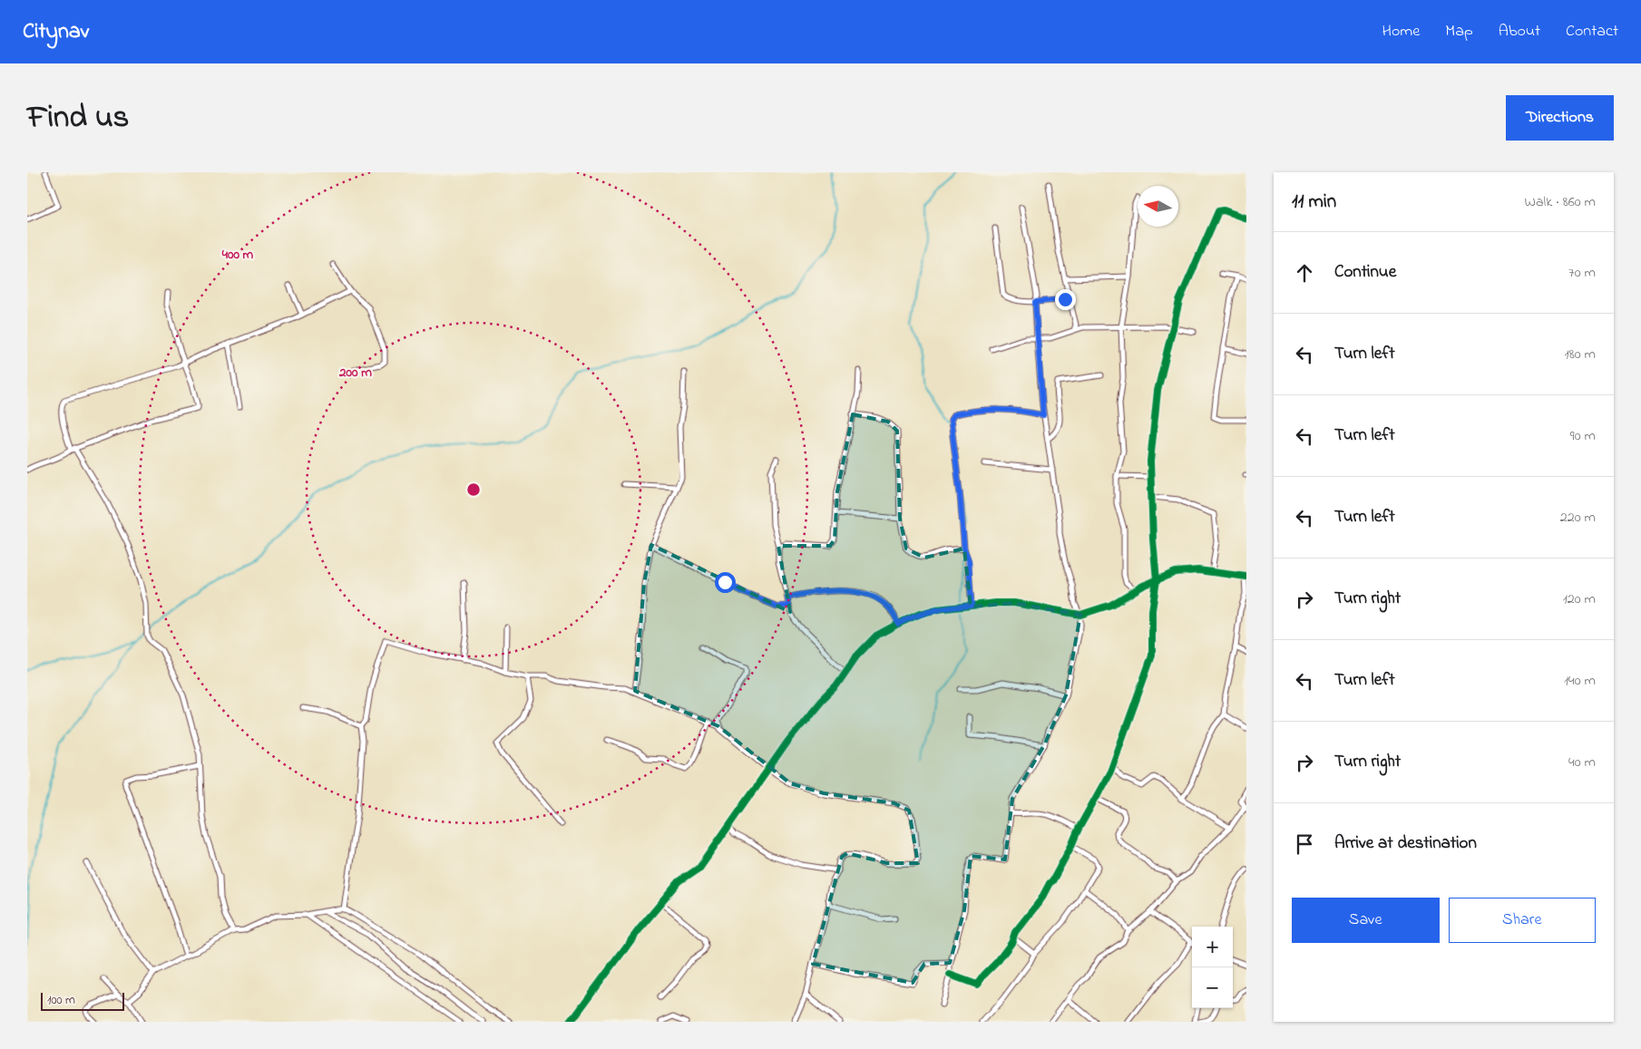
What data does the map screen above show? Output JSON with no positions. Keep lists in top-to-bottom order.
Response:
{
  "scale_bar": "100 m",
  "north": "left",
  "page": {
    "header": "Citynav",
    "nav": [
      "Home",
      "Map",
      "About",
      "Contact"
    ],
    "title": "Find us",
    "buttons": [
      "Directions",
      ["Save", "Share"]
    ],
    "heading": ["11 min", "Walk · 860 m"],
    "list": [
      ["Continue", "70 m"],
      ["Turn left", "180 m"],
      ["Turn left", "90 m"],
      ["Turn left", "220 m"],
      ["Turn right", "120 m"],
      ["Turn left", "140 m"],
      ["Turn right", "40 m"],
      "Arrive at destination"
    ],
    "map_buttons": ["+", "−"],
    "scale": "100 m"
  },
  "rings": ["400 m", "200 m"]
}
